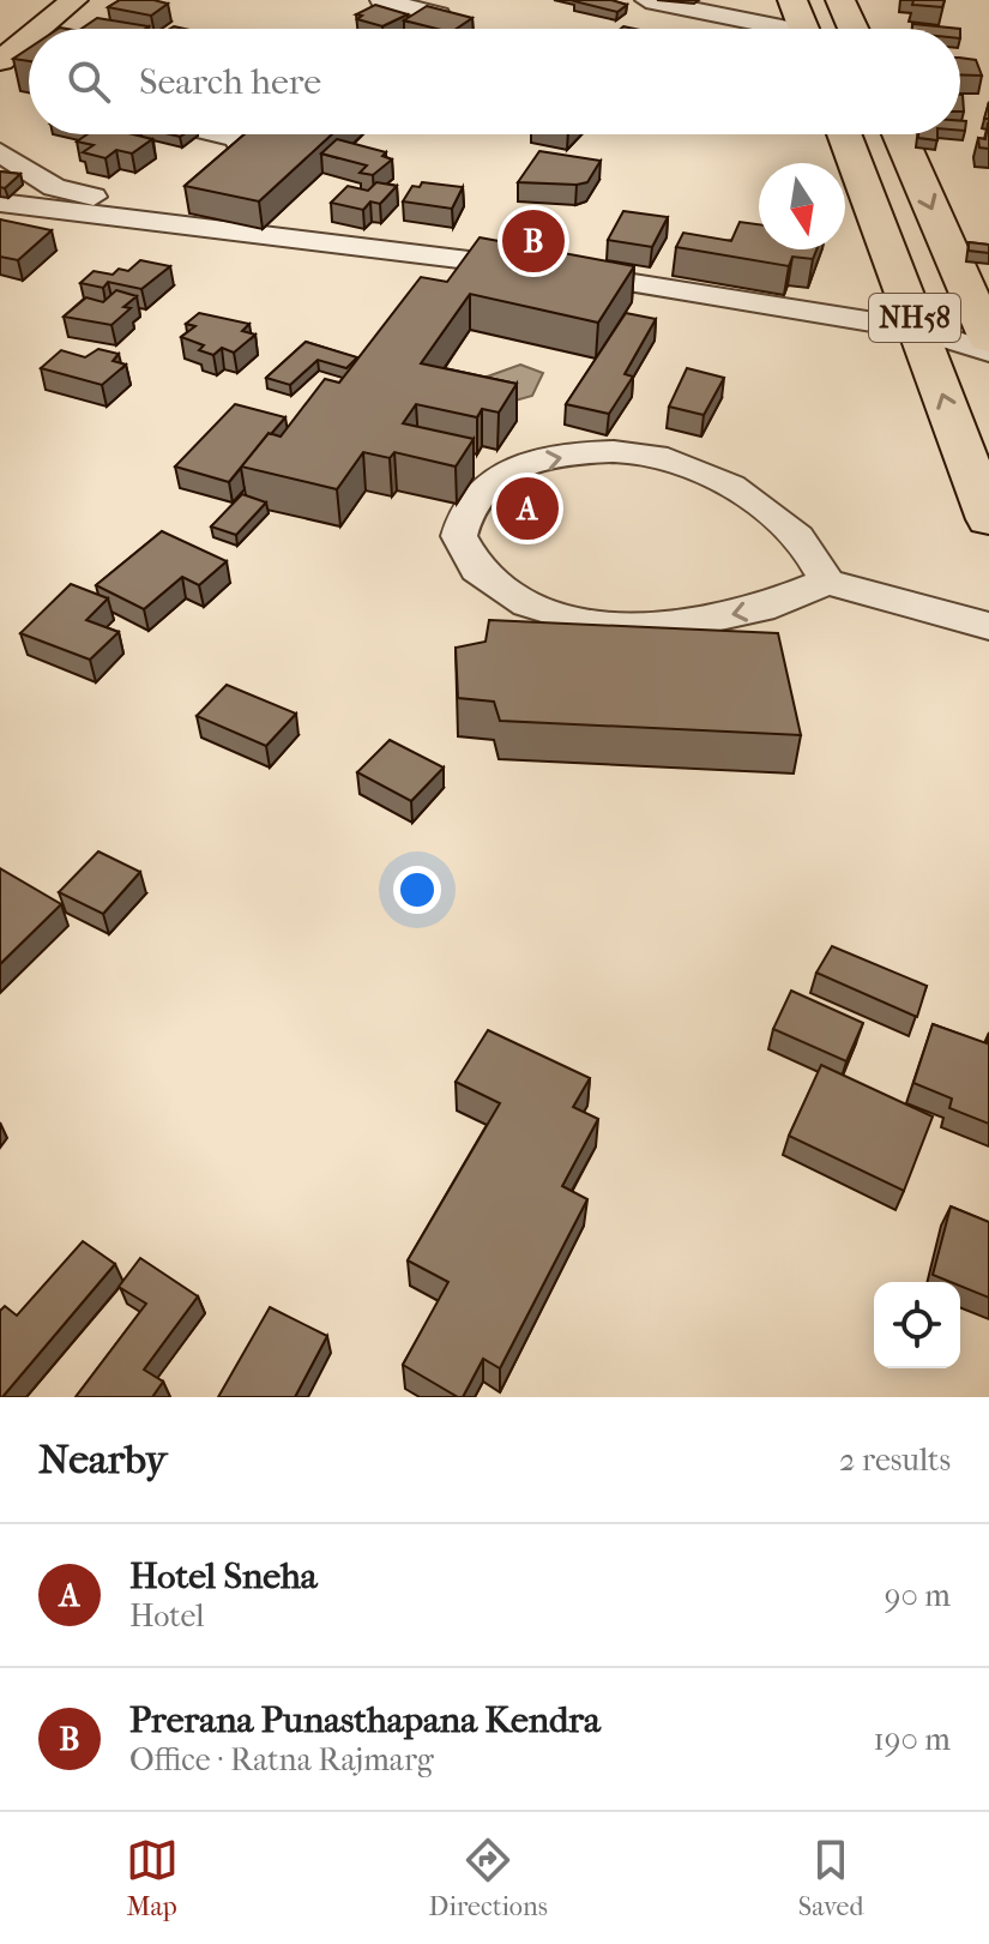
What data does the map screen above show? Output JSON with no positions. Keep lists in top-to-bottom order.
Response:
{
  "streets": {
    "highway": ["NH58"]
  },
  "north": "bottom",
  "page": {
    "search": "Search here",
    "pins": ["B", "A"],
    "heading": ["Nearby", "2 results"],
    "list": [
      {
        "mark": "A",
        "name": "Hotel Sneha",
        "note": "Hotel",
        "value": "90 m"
      },
      {
        "mark": "B",
        "name": "Prerana Punasthapana Kendra",
        "note": "Office · Ratna Rajmarg",
        "value": "190 m"
      }
    ],
    "nav": ["Map", "Directions", "Saved"]
  }
}
